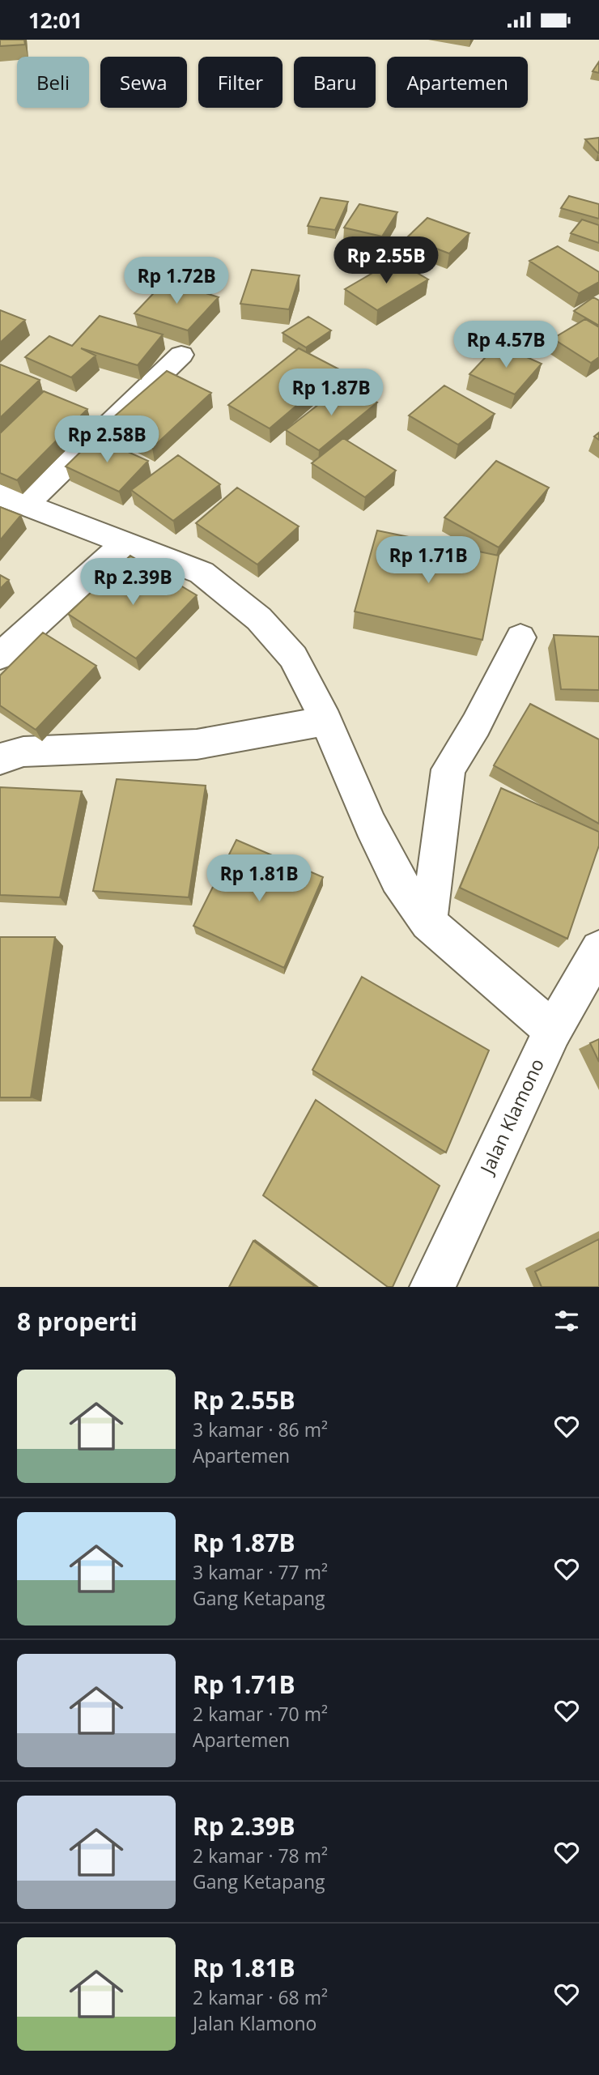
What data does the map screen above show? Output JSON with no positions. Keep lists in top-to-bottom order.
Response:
{
  "streets": {
    "street": ["Jalan Klamono"]
  },
  "page": {
    "status": "12:01",
    "chip": [
      "Beli",
      "Sewa",
      "Filter",
      "Baru",
      "Apartemen"
    ],
    "price": [
      "Rp 2.55B",
      "Rp 1.72B",
      "Rp 4.57B",
      "Rp 1.87B",
      "Rp 2.58B",
      "Rp 1.71B",
      "Rp 2.39B",
      "Rp 1.81B"
    ],
    "heading": "8 properti",
    "list": [
      {
        "name": "Rp 2.55B",
        "note": "3 kamar · 86 m² · Apartemen"
      },
      {
        "name": "Rp 1.87B",
        "note": "3 kamar · 77 m² · Gang Ketapang"
      },
      {
        "name": "Rp 1.71B",
        "note": "2 kamar · 70 m² · Apartemen"
      },
      {
        "name": "Rp 2.39B",
        "note": "2 kamar · 78 m² · Gang Ketapang"
      },
      {
        "name": "Rp 1.81B",
        "note": "2 kamar · 68 m² · Jalan Klamono"
      }
    ]
  }
}
